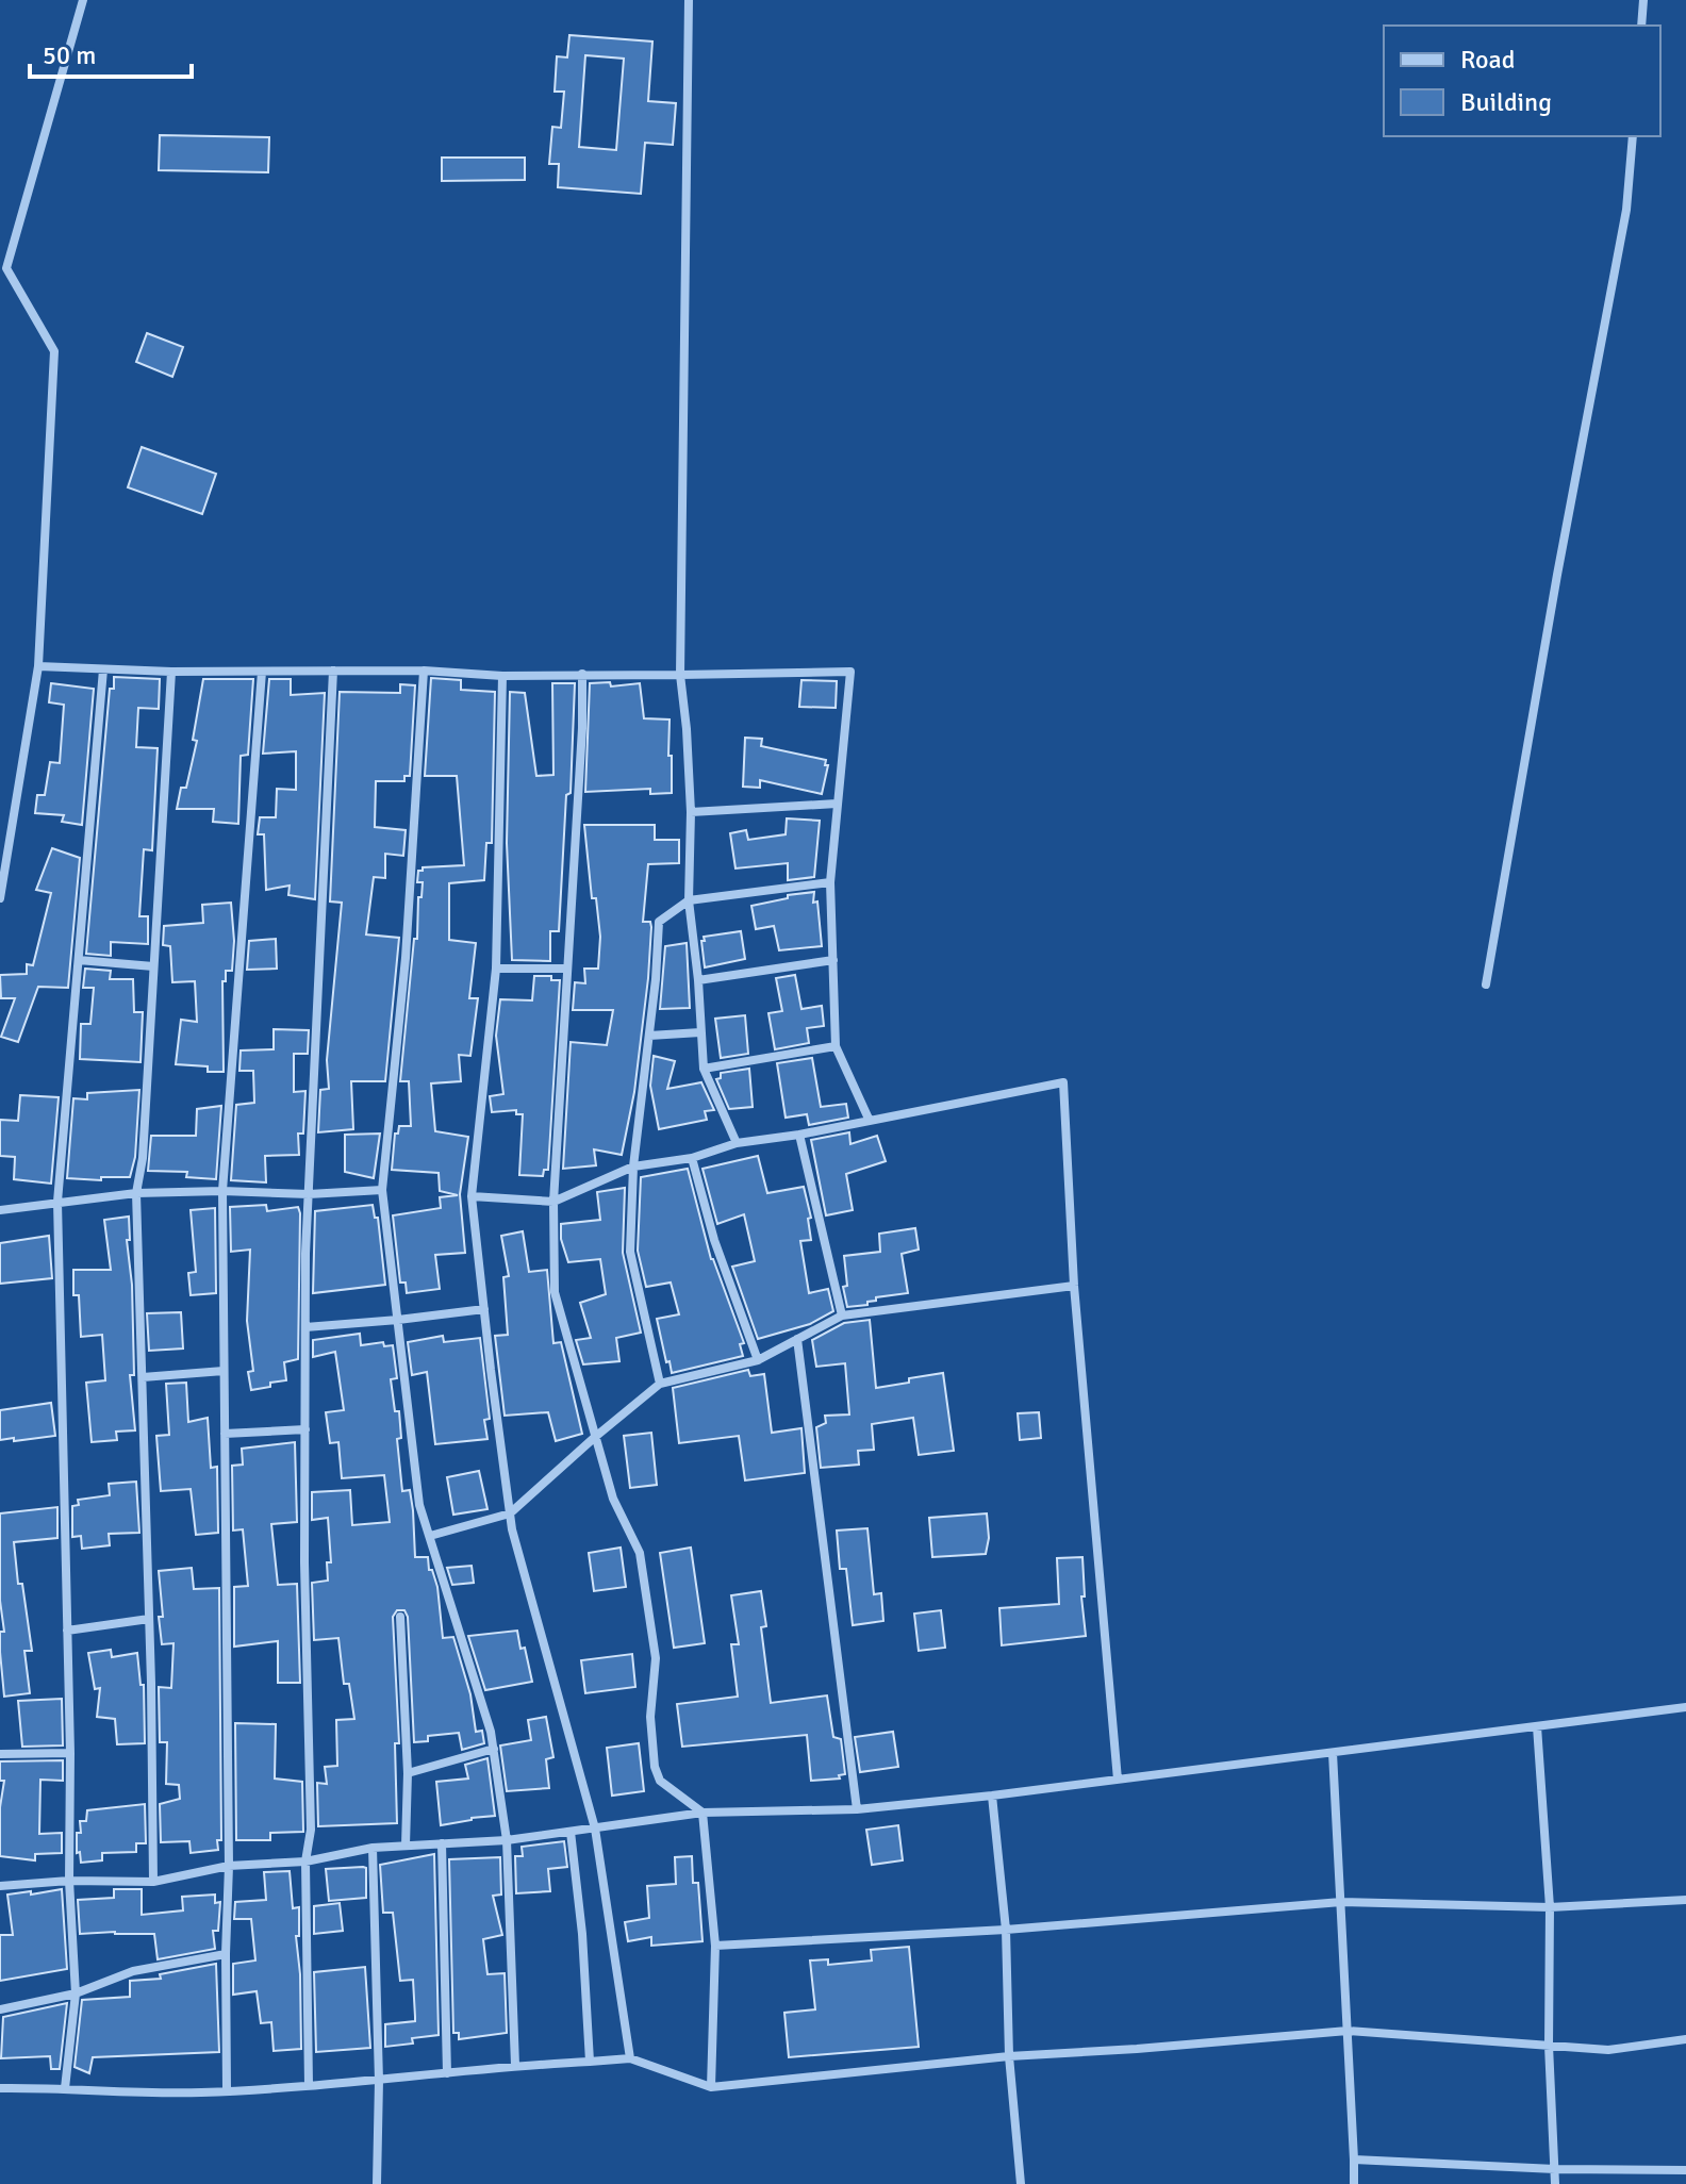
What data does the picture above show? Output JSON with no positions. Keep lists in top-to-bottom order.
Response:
{
  "legend": ["Road", "Building"],
  "scale_bar": "50 m"
}
